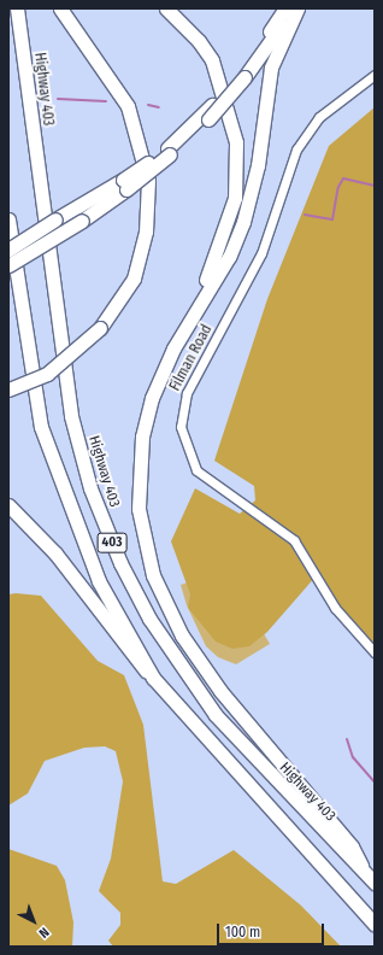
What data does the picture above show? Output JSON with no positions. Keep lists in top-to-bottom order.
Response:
{
  "streets": {
    "highway": ["Highway 403", "403"],
    "street": ["Filman Road"]
  },
  "scale_bar": "100 m",
  "north": "bottom right"
}
